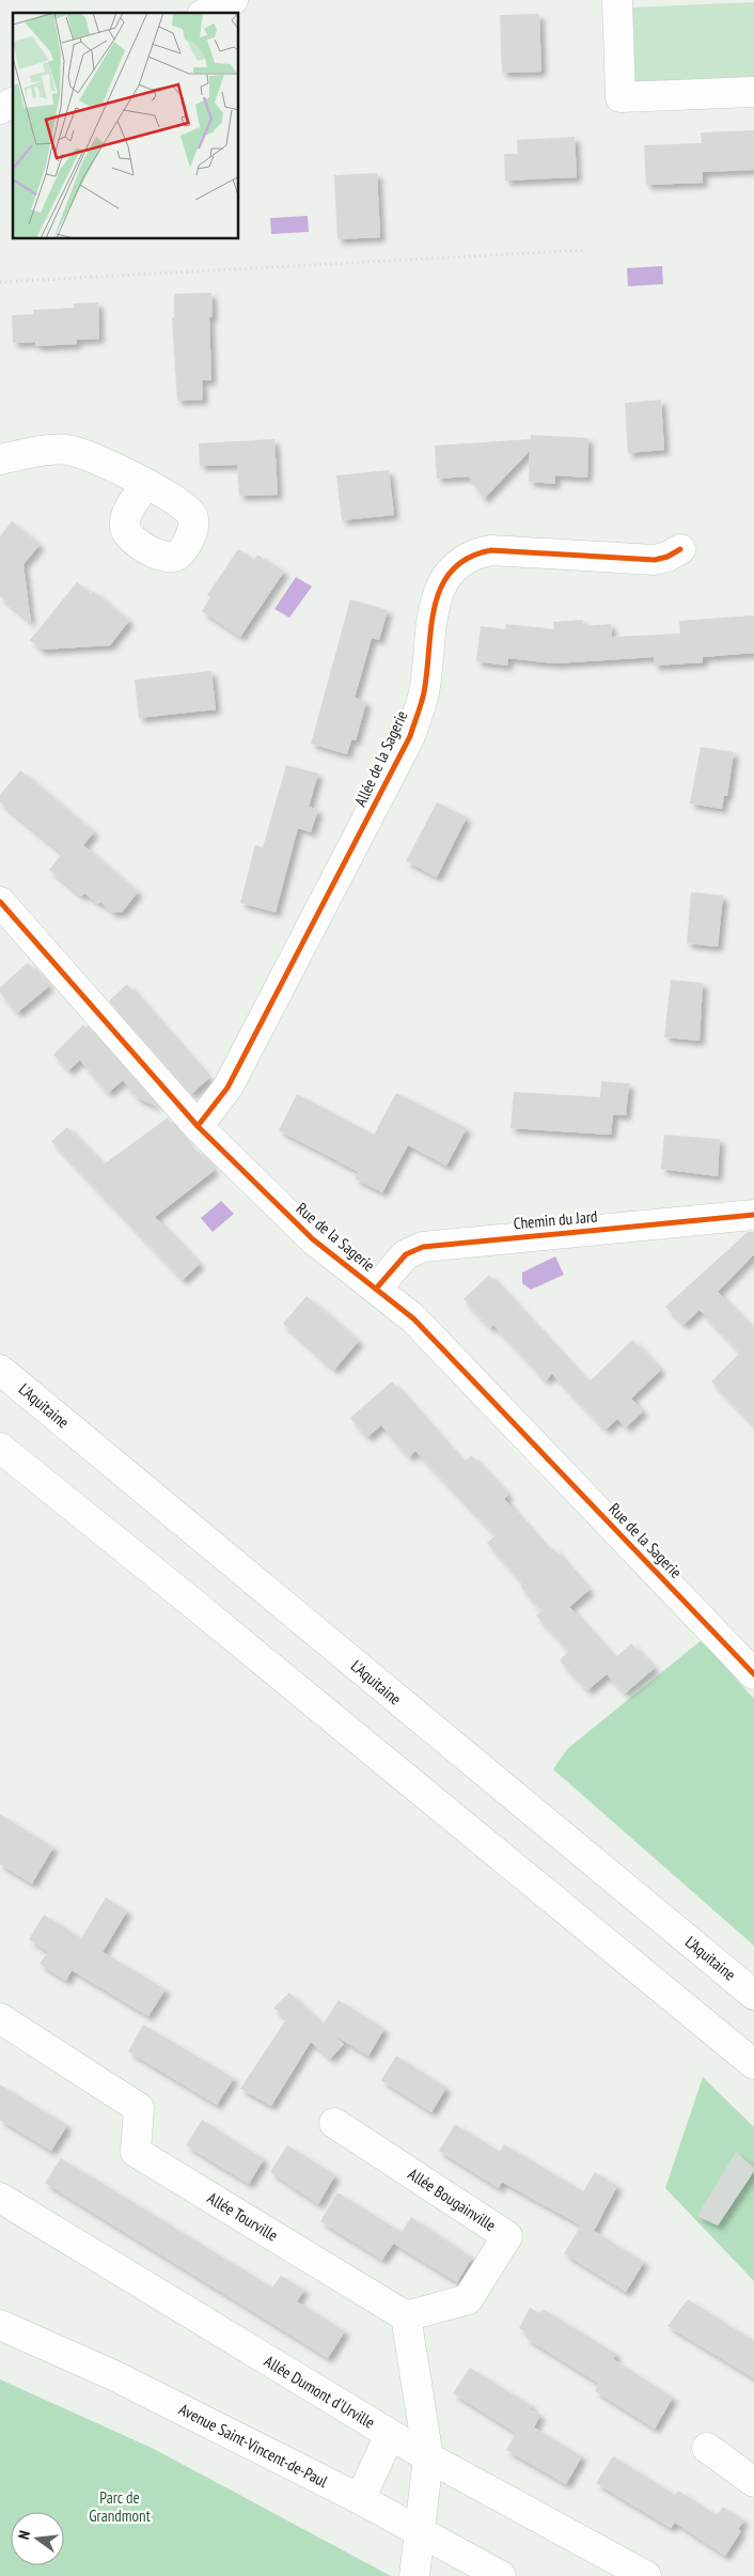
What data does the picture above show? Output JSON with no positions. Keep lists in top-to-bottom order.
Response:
{
  "streets": {
    "main road": [
      "Allée de la Sagerie",
      "Chemin du Jard",
      "Rue de la Sagerie",
      "L'Aquitaine",
      "Allée Bougainville",
      "Allée Tourville",
      "Allée Dumont d'Urville",
      "Avenue Saint-Vincent-de-Paul"
    ]
  },
  "crossings": [
    ["Allée de la Sagerie", "Rue de la Sagerie"],
    ["Chemin du Jard", "Rue de la Sagerie"],
    ["Allée Bougainville", "Allée Tourville"]
  ],
  "parks": ["Parc de Grandmont"],
  "north": "left"
}
